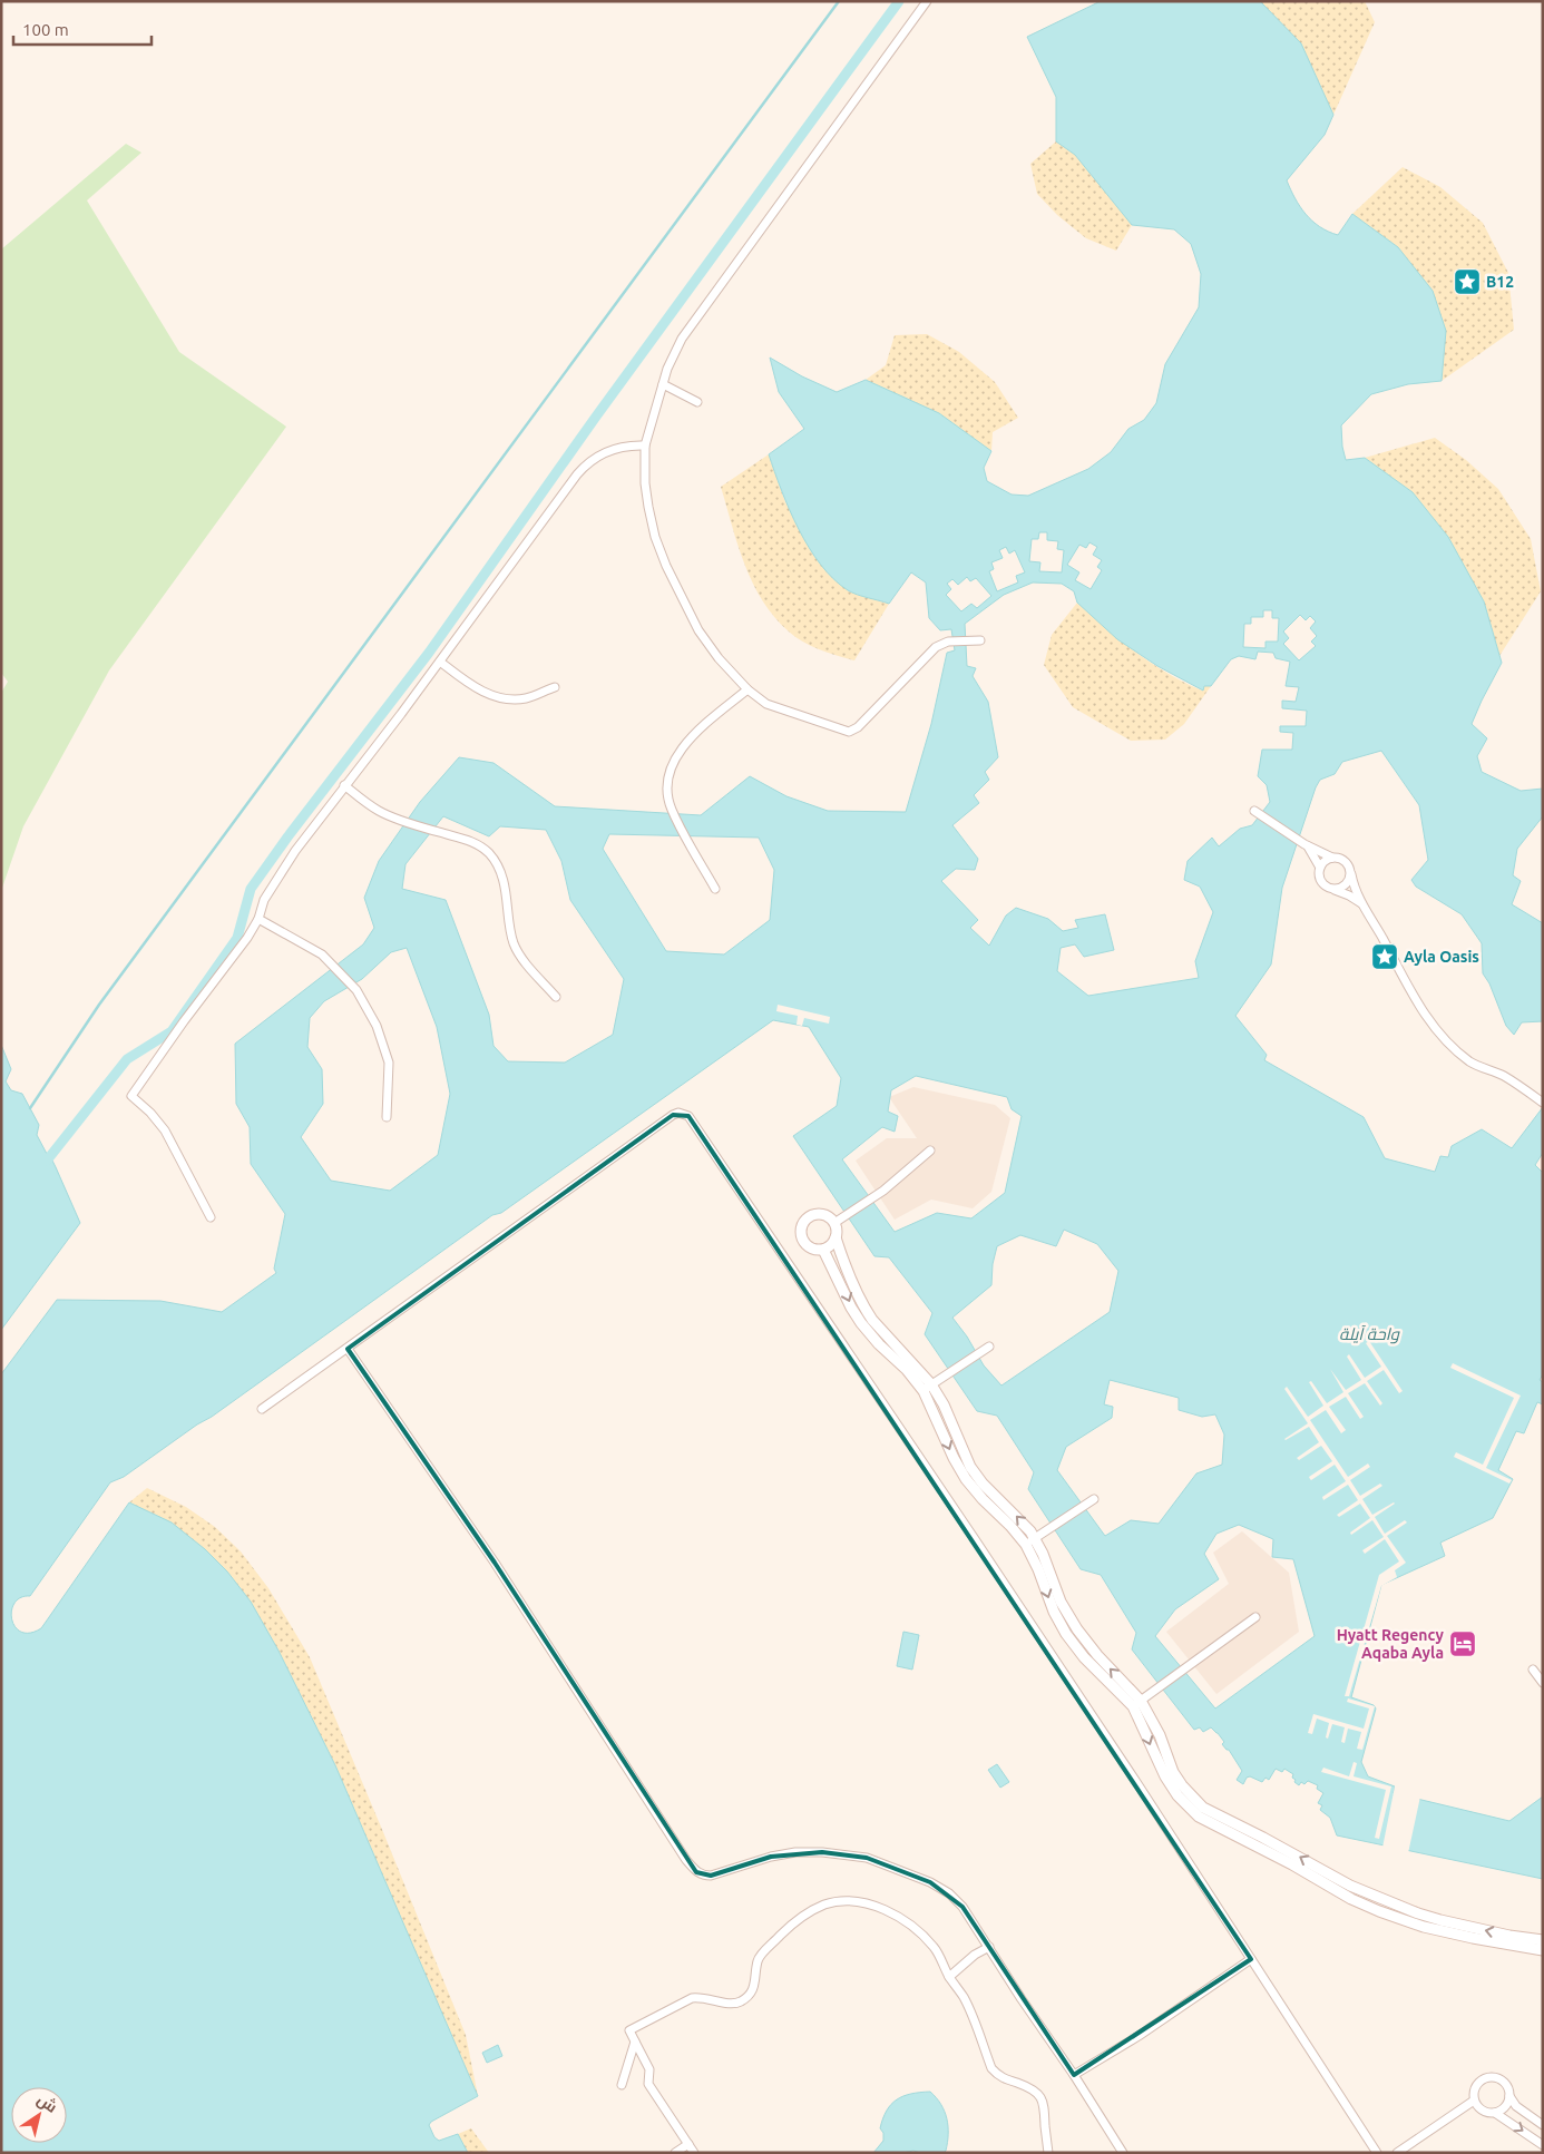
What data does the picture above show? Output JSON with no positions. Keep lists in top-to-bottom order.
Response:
{
  "water": ["واحة آيلة"],
  "places": {
    "place": ["B12", "Ayla Oasis"],
    "hotel": ["Hyatt Regency Aqaba Ayla"]
  },
  "scale_bar": "100 m",
  "north": "top right"
}
